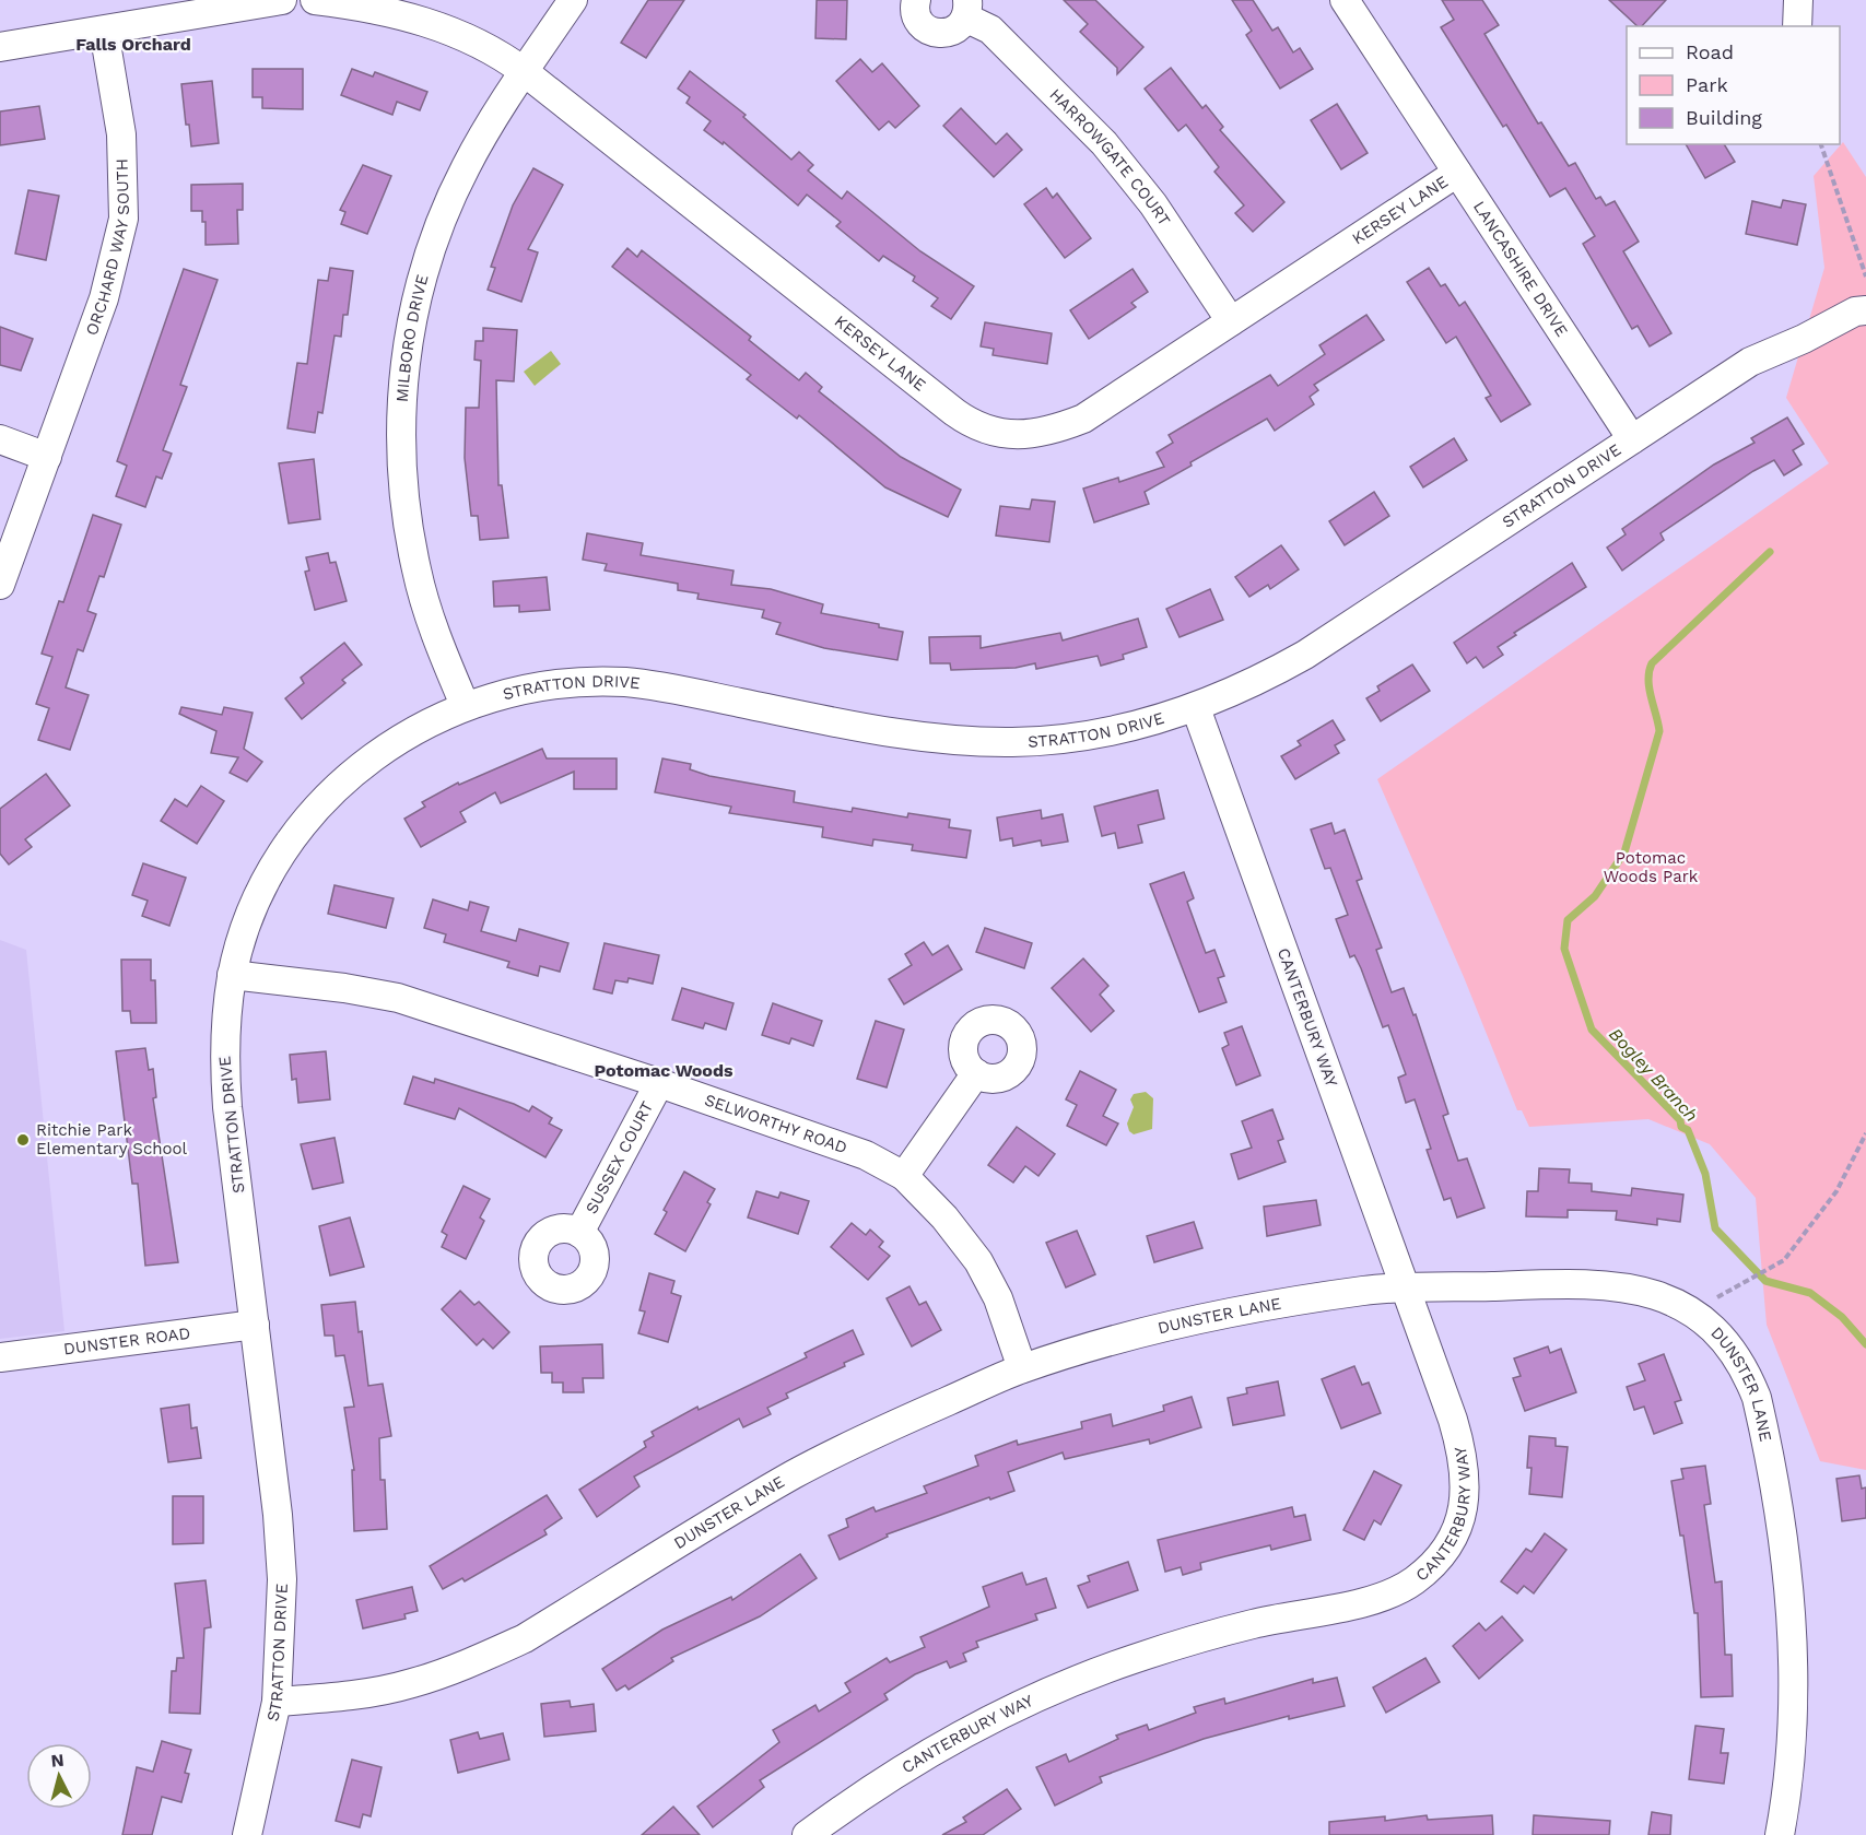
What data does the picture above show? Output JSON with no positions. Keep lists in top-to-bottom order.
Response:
{
  "streets": {
    "street": [
      "HARROWGATE COURT",
      "KERSEY LANE",
      "ORCHARD WAY SOUTH",
      "LANCASHIRE DRIVE",
      "MILBORO DRIVE",
      "STRATTON DRIVE",
      "CANTERBURY WAY",
      "SELWORTHY ROAD",
      "SUSSEX COURT",
      "DUNSTER LANE",
      "DUNSTER ROAD"
    ]
  },
  "crossings": [
    ["HARROWGATE COURT", "KERSEY LANE"],
    ["KERSEY LANE", "LANCASHIRE DRIVE"],
    ["KERSEY LANE", "MILBORO DRIVE"],
    ["LANCASHIRE DRIVE", "STRATTON DRIVE"],
    ["MILBORO DRIVE", "STRATTON DRIVE"],
    ["STRATTON DRIVE", "CANTERBURY WAY"],
    ["STRATTON DRIVE", "SELWORTHY ROAD"],
    ["STRATTON DRIVE", "DUNSTER LANE"],
    ["STRATTON DRIVE", "DUNSTER ROAD"],
    ["CANTERBURY WAY", "DUNSTER LANE"],
    ["SELWORTHY ROAD", "SUSSEX COURT"],
    ["SELWORTHY ROAD", "DUNSTER LANE"]
  ],
  "districts": ["Falls Orchard", "Potomac Woods"],
  "water": ["Bogley Branch"],
  "parks": ["Potomac Woods Park"],
  "places": ["Ritchie Park Elementary School"],
  "legend": ["Road", "Park", "Building"],
  "north": "top"
}
